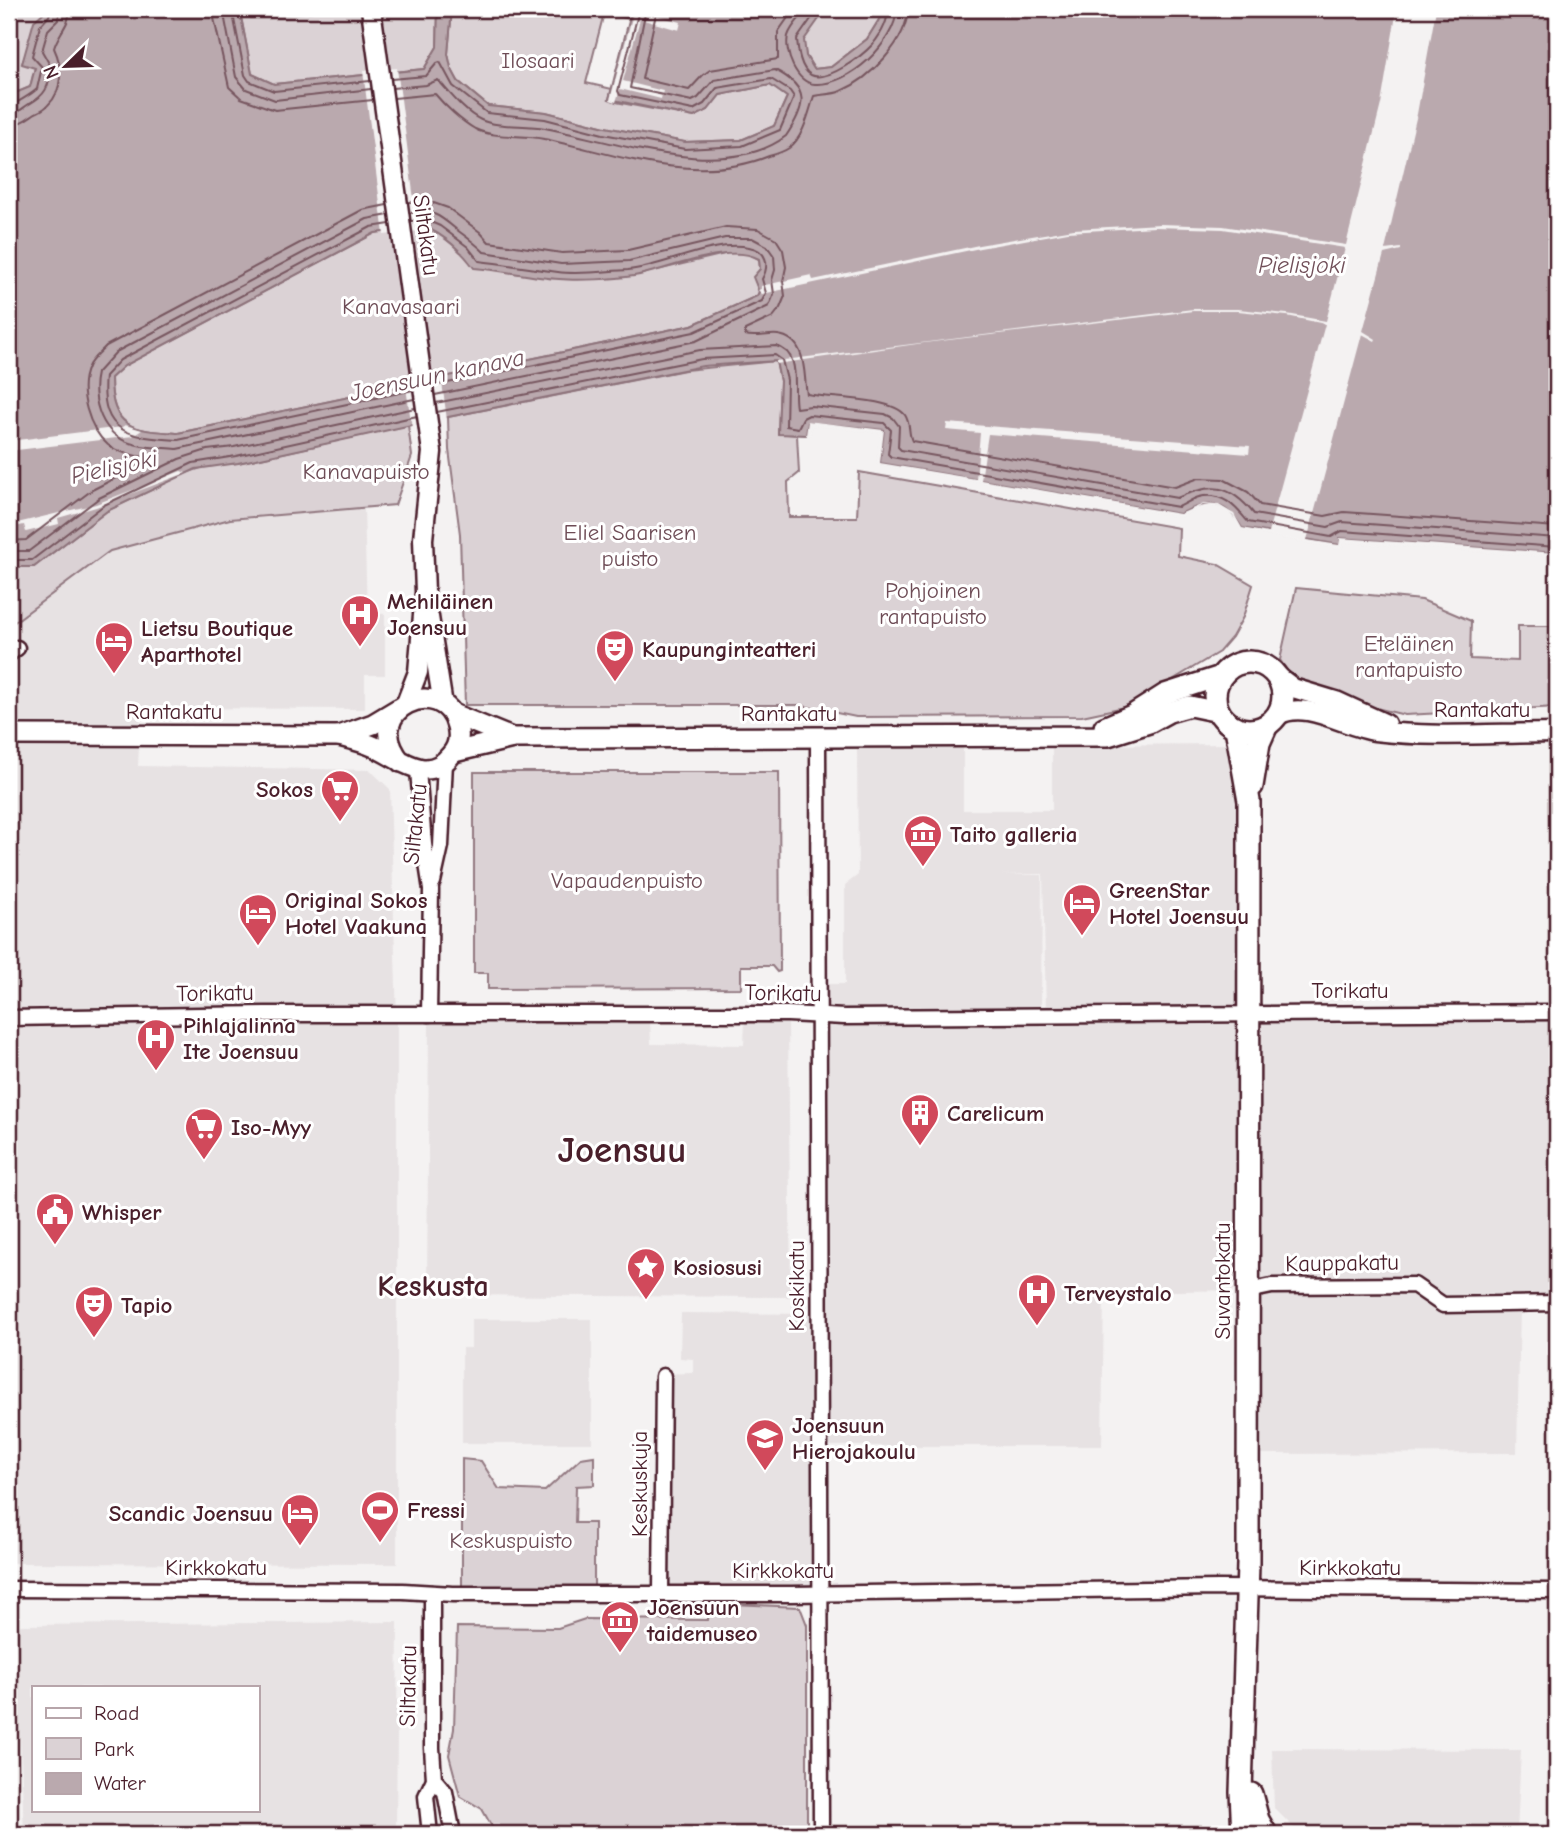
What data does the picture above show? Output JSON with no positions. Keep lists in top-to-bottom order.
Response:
{
  "streets": {
    "main road": ["Rantakatu", "Suvantokatu"],
    "street": [
      "Siltakatu",
      "Torikatu",
      "Kauppakatu",
      "Koskikatu",
      "Keskuskuja",
      "Kirkkokatu"
    ]
  },
  "crossings": [
    ["Siltakatu", "Rantakatu"],
    ["Siltakatu", "Torikatu"],
    ["Siltakatu", "Kirkkokatu"],
    ["Rantakatu", "Suvantokatu"],
    ["Rantakatu", "Koskikatu"],
    ["Torikatu", "Suvantokatu"],
    ["Torikatu", "Koskikatu"],
    ["Kauppakatu", "Suvantokatu"],
    ["Suvantokatu", "Kirkkokatu"],
    ["Koskikatu", "Kirkkokatu"],
    ["Keskuskuja", "Kirkkokatu"]
  ],
  "districts": ["Joensuu", "Keskusta"],
  "water": ["Pielisjoki", "Joensuun kanava"],
  "parks": [
    "Ilosaari",
    "Kanavasaari",
    "Kanavapuisto",
    "Eliel Saarisen puisto",
    "Pohjoinen rantapuisto",
    "Eteläinen rantapuisto",
    "Vapaudenpuisto",
    "Keskuspuisto"
  ],
  "places": {
    "hospital": ["Mehiläinen Joensuu", "Pihlajalinna Ite Joensuu", "Terveystalo"],
    "hotel": [
      "Lietsu Boutique Aparthotel",
      "GreenStar Hotel Joensuu",
      "Original Sokos Hotel Vaakuna",
      "Scandic Joensuu"
    ],
    "theatre": ["Kaupunginteatteri", "Tapio"],
    "supermarket": ["Sokos", "Iso-Myy"],
    "museum": ["Taito galleria", "Joensuun taidemuseo"],
    "building": ["Carelicum"],
    "public building": ["Whisper"],
    "place": ["Kosiosusi"],
    "school or university": ["Joensuun Hierojakoulu"],
    "sports": ["Fressi"]
  },
  "legend": ["Road", "Park", "Water"],
  "north": "bottom left"
}
